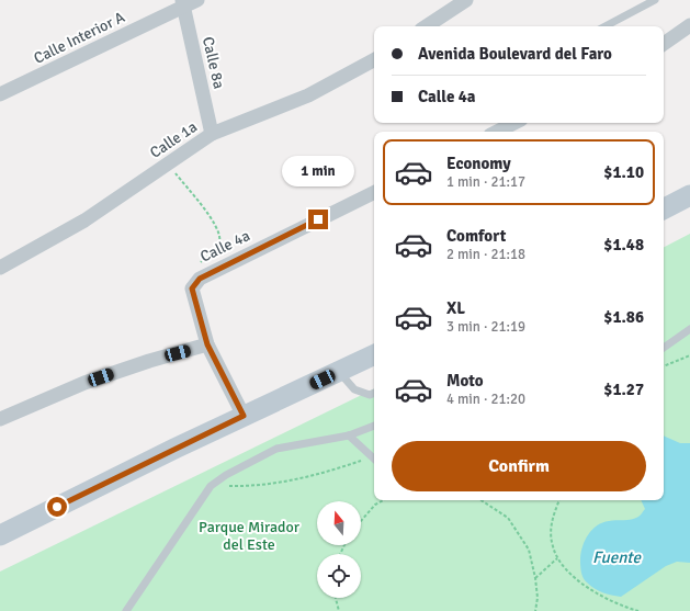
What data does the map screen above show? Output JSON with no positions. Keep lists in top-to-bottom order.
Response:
{
  "streets": {
    "street": [
      "Calle Interior A",
      "Calle 8a",
      "Calle 1a",
      "Calle 4a"
    ]
  },
  "crossings": [
    ["Calle Interior A", "Calle 8a"],
    ["Calle 8a", "Calle 1a"]
  ],
  "water": ["Fuente"],
  "parks": ["Parque Mirador del Este"],
  "north": "top",
  "page": {
    "banner": ["Avenida Boulevard del Faro", "Calle 4a"],
    "list": [
      {
        "name": "Economy",
        "note": "1 min · 21:17",
        "value": "$1.10"
      },
      {
        "name": "Comfort",
        "note": "2 min · 21:18",
        "value": "$1.48"
      },
      {
        "name": "XL",
        "note": "3 min · 21:19",
        "value": "$1.86"
      },
      {
        "name": "Moto",
        "note": "4 min · 21:20",
        "value": "$1.27"
      }
    ],
    "bubble": "1 min",
    "buttons": "Confirm"
  }
}
